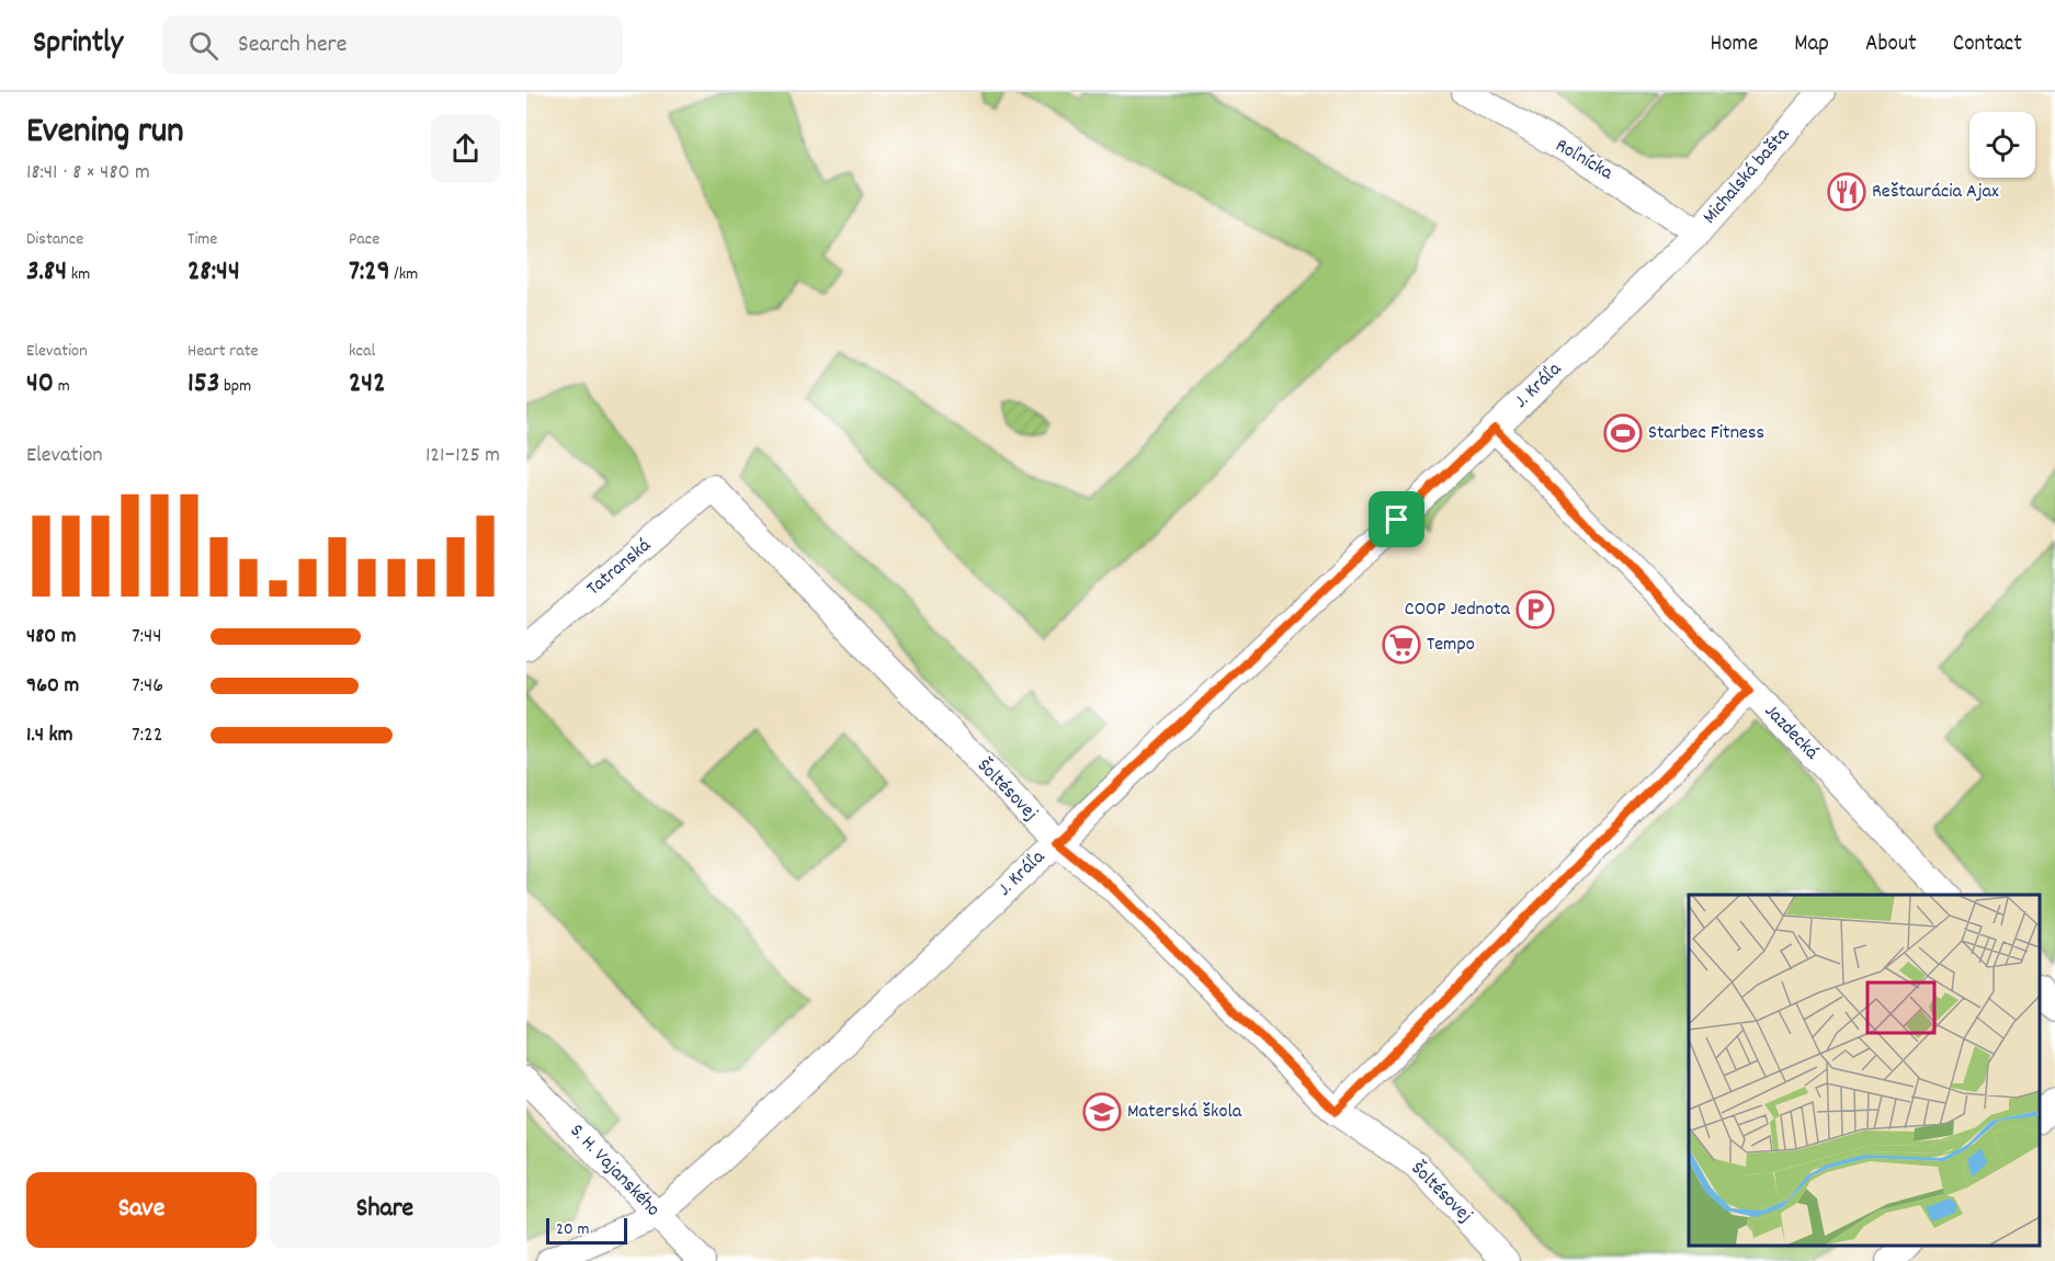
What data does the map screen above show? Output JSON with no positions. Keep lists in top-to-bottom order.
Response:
{
  "streets": {
    "street": [
      "Roľnícka",
      "Michalská bašta",
      "J. Kráľa",
      "Tatranská",
      "Jazdecká",
      "Šoltésovej",
      "S. H. Vajanského"
    ]
  },
  "crossings": [
    ["Roľnícka", "Michalská bašta"],
    ["Roľnícka", "J. Kráľa"],
    ["Michalská bašta", "J. Kráľa"],
    ["J. Kráľa", "Jazdecká"],
    ["J. Kráľa", "Šoltésovej"],
    ["J. Kráľa", "S. H. Vajanského"],
    ["Tatranská", "Šoltésovej"]
  ],
  "places": {
    "restaurant": ["Reštaurácia Ajax"],
    "sports": ["Starbec Fitness"],
    "parking": ["COOP Jednota"],
    "supermarket": ["Tempo"],
    "school or university": ["Materská škola"]
  },
  "scale_bar": "20 m",
  "page": {
    "header": "Sprintly",
    "search": "Search here",
    "nav": [
      "Home",
      "Map",
      "About",
      "Contact"
    ],
    "heading": ["Evening run", "18:41 · 8 × 480 m"],
    "stats": [
      ["Distance", "3.84 km"],
      ["Time", "28:44"],
      ["Pace", "7:29 /km"],
      ["Elevation", "40 m"],
      ["Heart rate", "153 bpm"],
      ["kcal", "242"]
    ],
    "chart": ["Elevation", "121–125 m"],
    "list": [
      {
        "name": "480 m",
        "note": "7:44"
      },
      {
        "name": "960 m",
        "note": "7:46"
      },
      {
        "name": "1.4 km",
        "note": "7:22"
      }
    ],
    "buttons": ["Save", "Share"],
    "scale": "20 m"
  }
}
